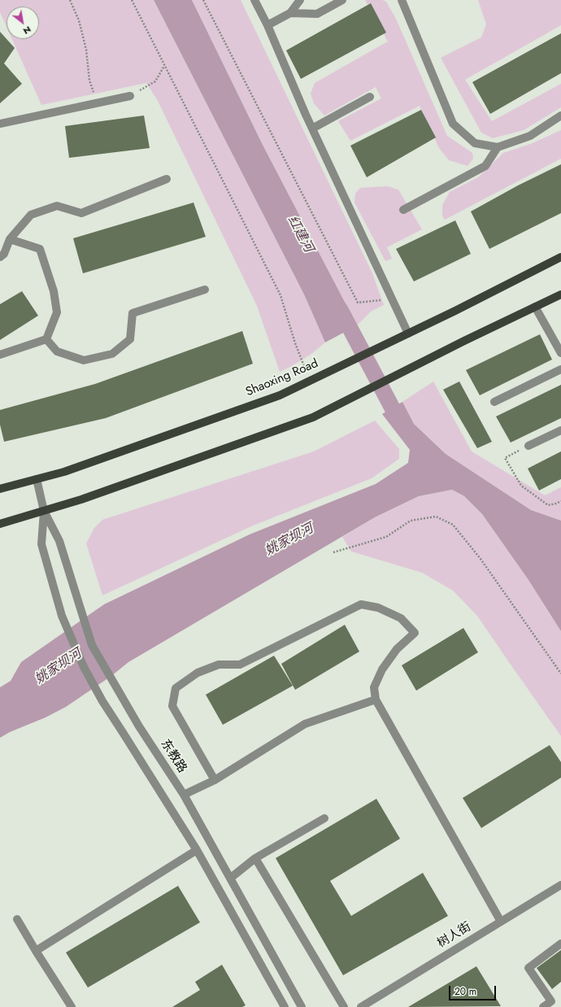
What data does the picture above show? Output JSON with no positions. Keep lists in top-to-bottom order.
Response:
{
  "streets": {
    "main road": ["Shaoxing Road"],
    "street": ["东教路", "树人街"]
  },
  "crossings": [
    ["Shaoxing Road", "东教路"]
  ],
  "water": ["红建河", "姚家坝河"],
  "scale_bar": "20 m",
  "north": "bottom right"
}
